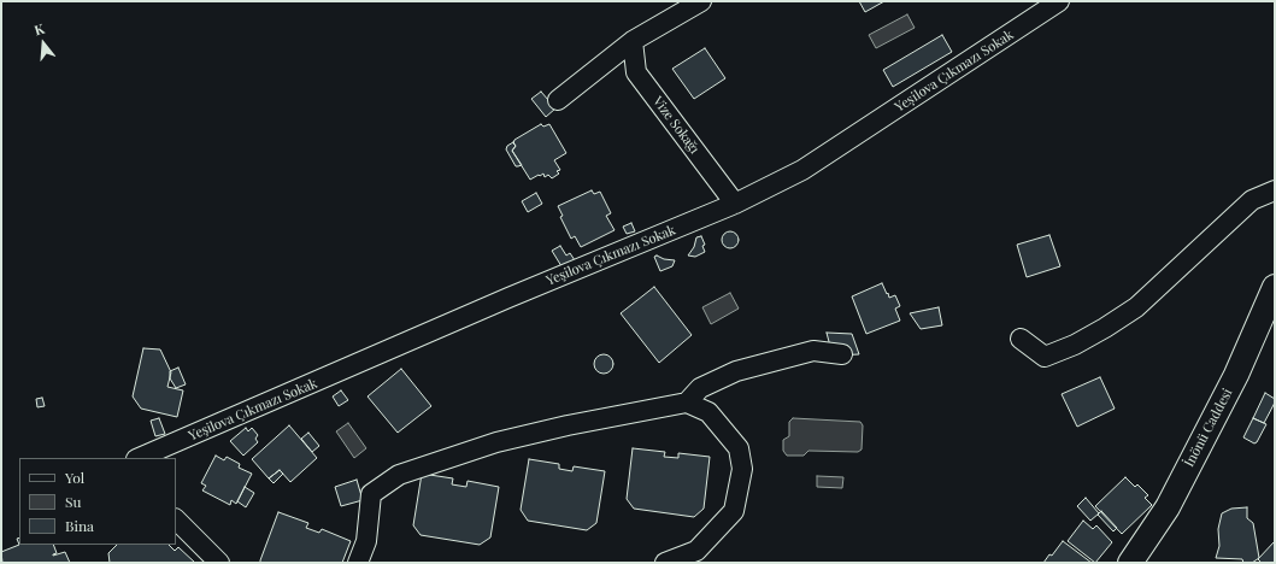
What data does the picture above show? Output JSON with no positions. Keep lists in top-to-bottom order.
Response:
{
  "streets": {
    "street": ["Yeşilova Çıkmazı Sokak", "Vize Sokağı", "İnönü Caddesi"]
  },
  "crossings": [
    ["Yeşilova Çıkmazı Sokak", "Vize Sokağı"]
  ],
  "legend": ["Yol", "Su", "Bina"],
  "north": "top"
}
